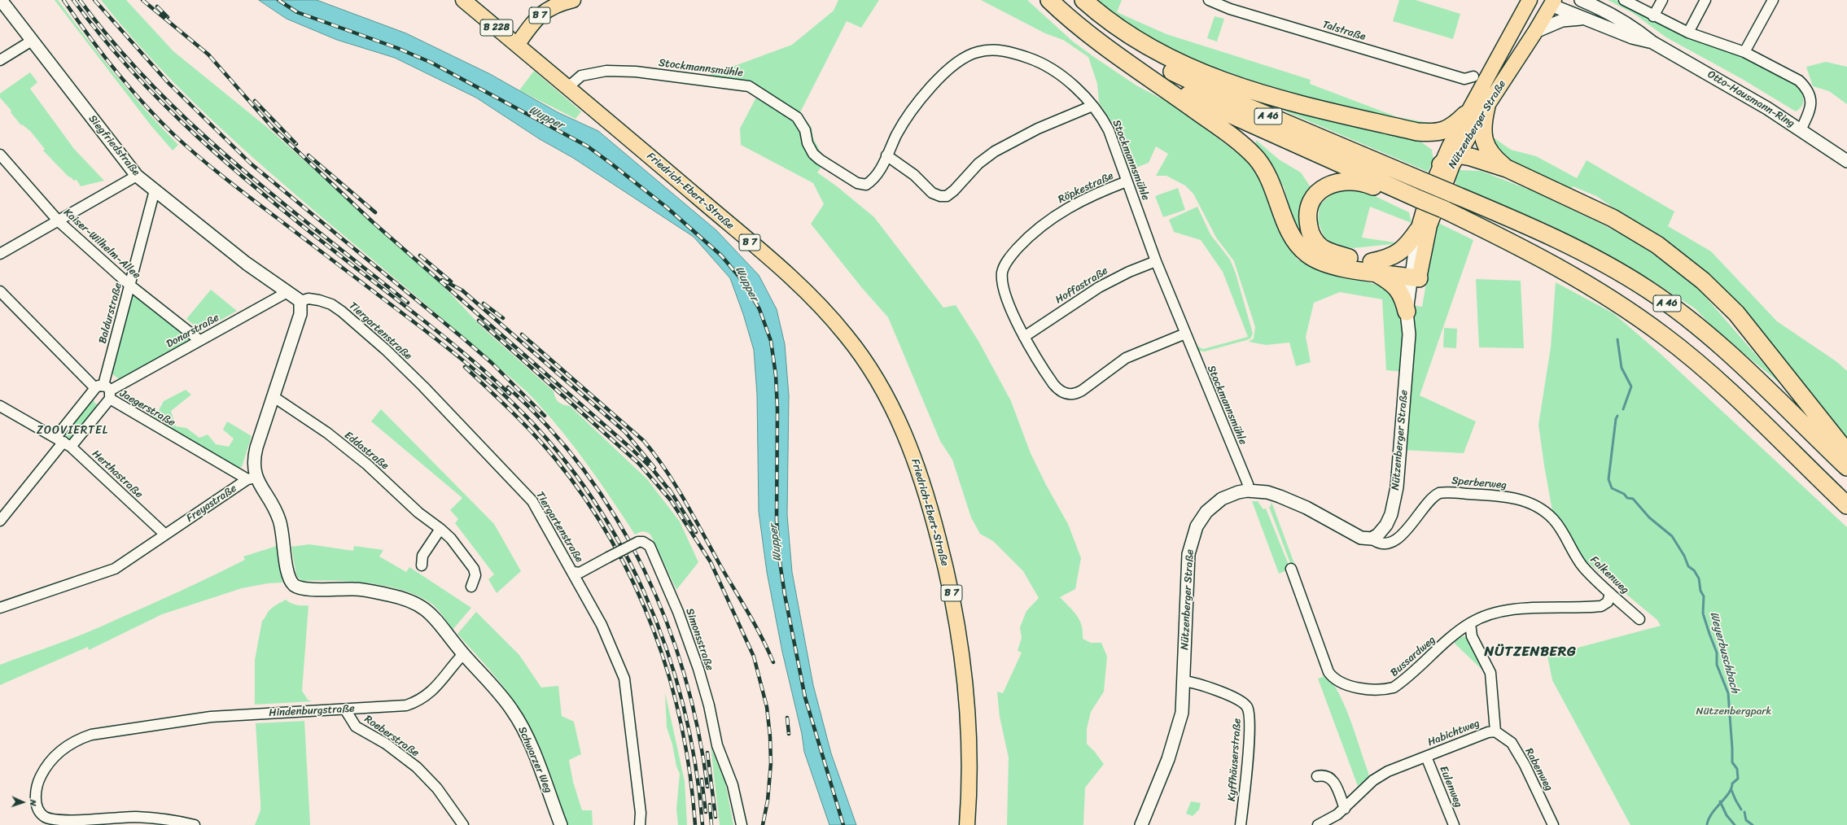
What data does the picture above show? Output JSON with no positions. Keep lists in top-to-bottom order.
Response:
{
  "streets": {
    "highway": ["A 46"],
    "main road": [
      "B 7",
      "B 228",
      "Nützenberger Straße",
      "Friedrich-Ebert-Straße"
    ],
    "street": [
      "Talstraße",
      "Stockmannsmühle",
      "Otto-Hausmann-Ring",
      "Siegfriedstraße",
      "Röpkestraße",
      "Kaiser-Wilhelm-Allee",
      "Hoffastraße",
      "Baldurstraße",
      "Donarstraße",
      "Tiergartenstraße",
      "Jaegerstraße",
      "Eddastraße",
      "Herthastraße",
      "Sperberweg",
      "Freyastraße",
      "Falkenweg",
      "Simonsstraße",
      "Bussardweg",
      "Hindenburgstraße",
      "Habichtweg",
      "Roeberstraße",
      "Schwarzer Weg",
      "Kyffhäuserstraße",
      "Rabenweg",
      "Eulenweg"
    ]
  },
  "crossings": [
    ["B 7", "Friedrich-Ebert-Straße"],
    ["Stockmannsmühle", "Nützenberger Straße"],
    ["Stockmannsmühle", "Röpkestraße"],
    ["Stockmannsmühle", "Friedrich-Ebert-Straße"],
    ["Stockmannsmühle", "Hoffastraße"],
    ["Otto-Hausmann-Ring", "Nützenberger Straße"],
    ["Nützenberger Straße", "Sperberweg"],
    ["Nützenberger Straße", "Kyffhäuserstraße"],
    ["Siegfriedstraße", "Baldurstraße"],
    ["Siegfriedstraße", "Donarstraße"],
    ["Siegfriedstraße", "Tiergartenstraße"],
    ["Röpkestraße", "Hoffastraße"],
    ["Kaiser-Wilhelm-Allee", "Baldurstraße"],
    ["Kaiser-Wilhelm-Allee", "Donarstraße"],
    ["Baldurstraße", "Donarstraße"],
    ["Baldurstraße", "Jaegerstraße"],
    ["Donarstraße", "Jaegerstraße"],
    ["Tiergartenstraße", "Simonsstraße"],
    ["Jaegerstraße", "Freyastraße"],
    ["Herthastraße", "Freyastraße"],
    ["Sperberweg", "Falkenweg"],
    ["Falkenweg", "Bussardweg"],
    ["Bussardweg", "Habichtweg"],
    ["Hindenburgstraße", "Roeberstraße"],
    ["Hindenburgstraße", "Schwarzer Weg"],
    ["Habichtweg", "Rabenweg"],
    ["Habichtweg", "Eulenweg"]
  ],
  "districts": ["ZOOVIERTEL", "NÜTZENBERG"],
  "water": ["Wupper", "Weyerbuschbach"],
  "parks": ["Nützenbergpark"],
  "north": "right"
}
